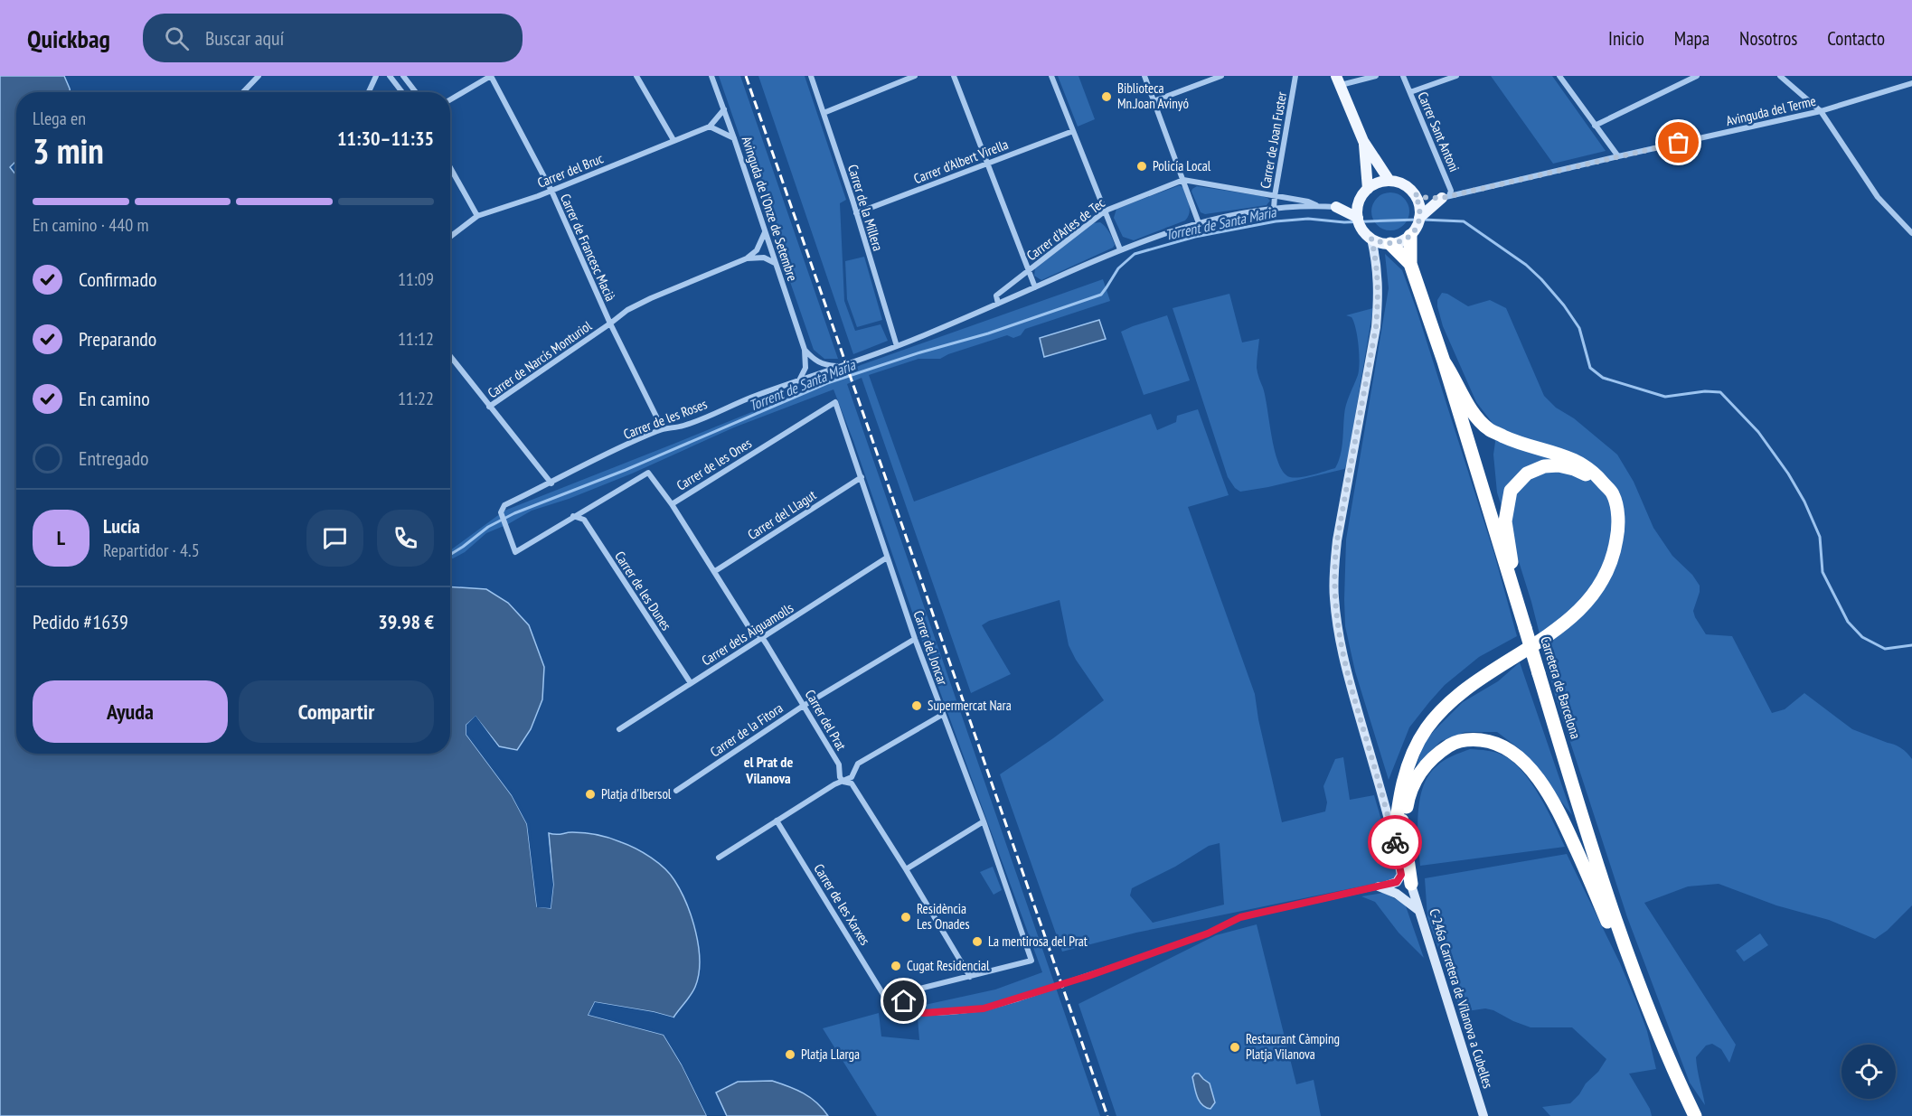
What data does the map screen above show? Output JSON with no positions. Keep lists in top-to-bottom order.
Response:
{
  "streets": {
    "highway": ["Carretera de Barcelona"],
    "main road": ["C-246a Carretera de Vilanova a Cubelles"],
    "street": [
      "Avinguda del Terme",
      "Carrer Sant Antoni",
      "Carrer de Joan Fuster",
      "Carrer d'Albert Virella",
      "Carrer del Bruc",
      "Carrer de la Millera",
      "Avinguda de l'Onze de Setembre",
      "Carrer d'Arles de Tec",
      "Carrer de Francesc Macià",
      "Carrer de Narcís Monturiol",
      "Carrer de les Roses",
      "Carrer de les Ones",
      "Carrer del Llagut",
      "Carrer de les Dunes",
      "Carrer dels Aiguamolls",
      "Carrer del Joncar",
      "Carrer del Prat",
      "Carrer de la Fitora",
      "Carrer de les Xarxes"
    ]
  },
  "crossings": [
    ["Avinguda del Terme", "Carrer Sant Antoni"],
    ["Carrer d'Albert Virella", "Carrer de la Millera"],
    ["Carrer del Bruc", "Avinguda de l'Onze de Setembre"],
    ["Carrer del Bruc", "Carrer de Francesc Macià"],
    ["Avinguda de l'Onze de Setembre", "Carrer de les Roses"],
    ["Carrer de Francesc Macià", "Carrer de Narcís Monturiol"],
    ["Carrer de Francesc Macià", "Carrer de les Roses"],
    ["Carrer de les Roses", "Carrer de les Ones"],
    ["Carrer de les Ones", "Carrer del Joncar"],
    ["Carrer de les Ones", "Carrer del Prat"],
    ["Carrer del Llagut", "Carrer del Joncar"],
    ["Carrer del Llagut", "Carrer del Prat"],
    ["Carrer de les Dunes", "Carrer dels Aiguamolls"],
    ["Carrer dels Aiguamolls", "Carrer del Joncar"],
    ["Carrer dels Aiguamolls", "Carrer del Prat"],
    ["Carrer del Joncar", "Carrer del Prat"],
    ["Carrer del Joncar", "Carrer de la Fitora"],
    ["Carrer del Prat", "Carrer de la Fitora"]
  ],
  "districts": ["el Prat de Vilanova"],
  "water": ["Torrent de Santa Maria"],
  "places": [
    "Biblioteca Mn.Joan Avinyó",
    "Policía Local",
    "Supermercat Nara",
    "Platja d'Ibersol",
    "Residència Les Onades",
    "La mentirosa del Prat",
    "Cugat Residencial",
    "Restaurant Càmping Platja Vilanova",
    "Platja Llarga"
  ],
  "page": {
    "header": "Quickbag",
    "search": "Buscar aquí",
    "nav": [
      "Inicio",
      "Mapa",
      "Nosotros",
      "Contacto"
    ],
    "heading": ["3 min", "Llega en", "11:30–11:35"],
    "panel": [
      "Lucía",
      "Repartidor · 4.5",
      "Pedido #1639",
      "39.98 €"
    ],
    "bar": "En camino · 440 m",
    "list": [
      ["Confirmado", "11:09"],
      ["Preparando", "11:12"],
      ["En camino", "11:22"],
      "Entregado"
    ],
    "round": "L",
    "buttons": ["Ayuda", "Compartir"]
  }
}
